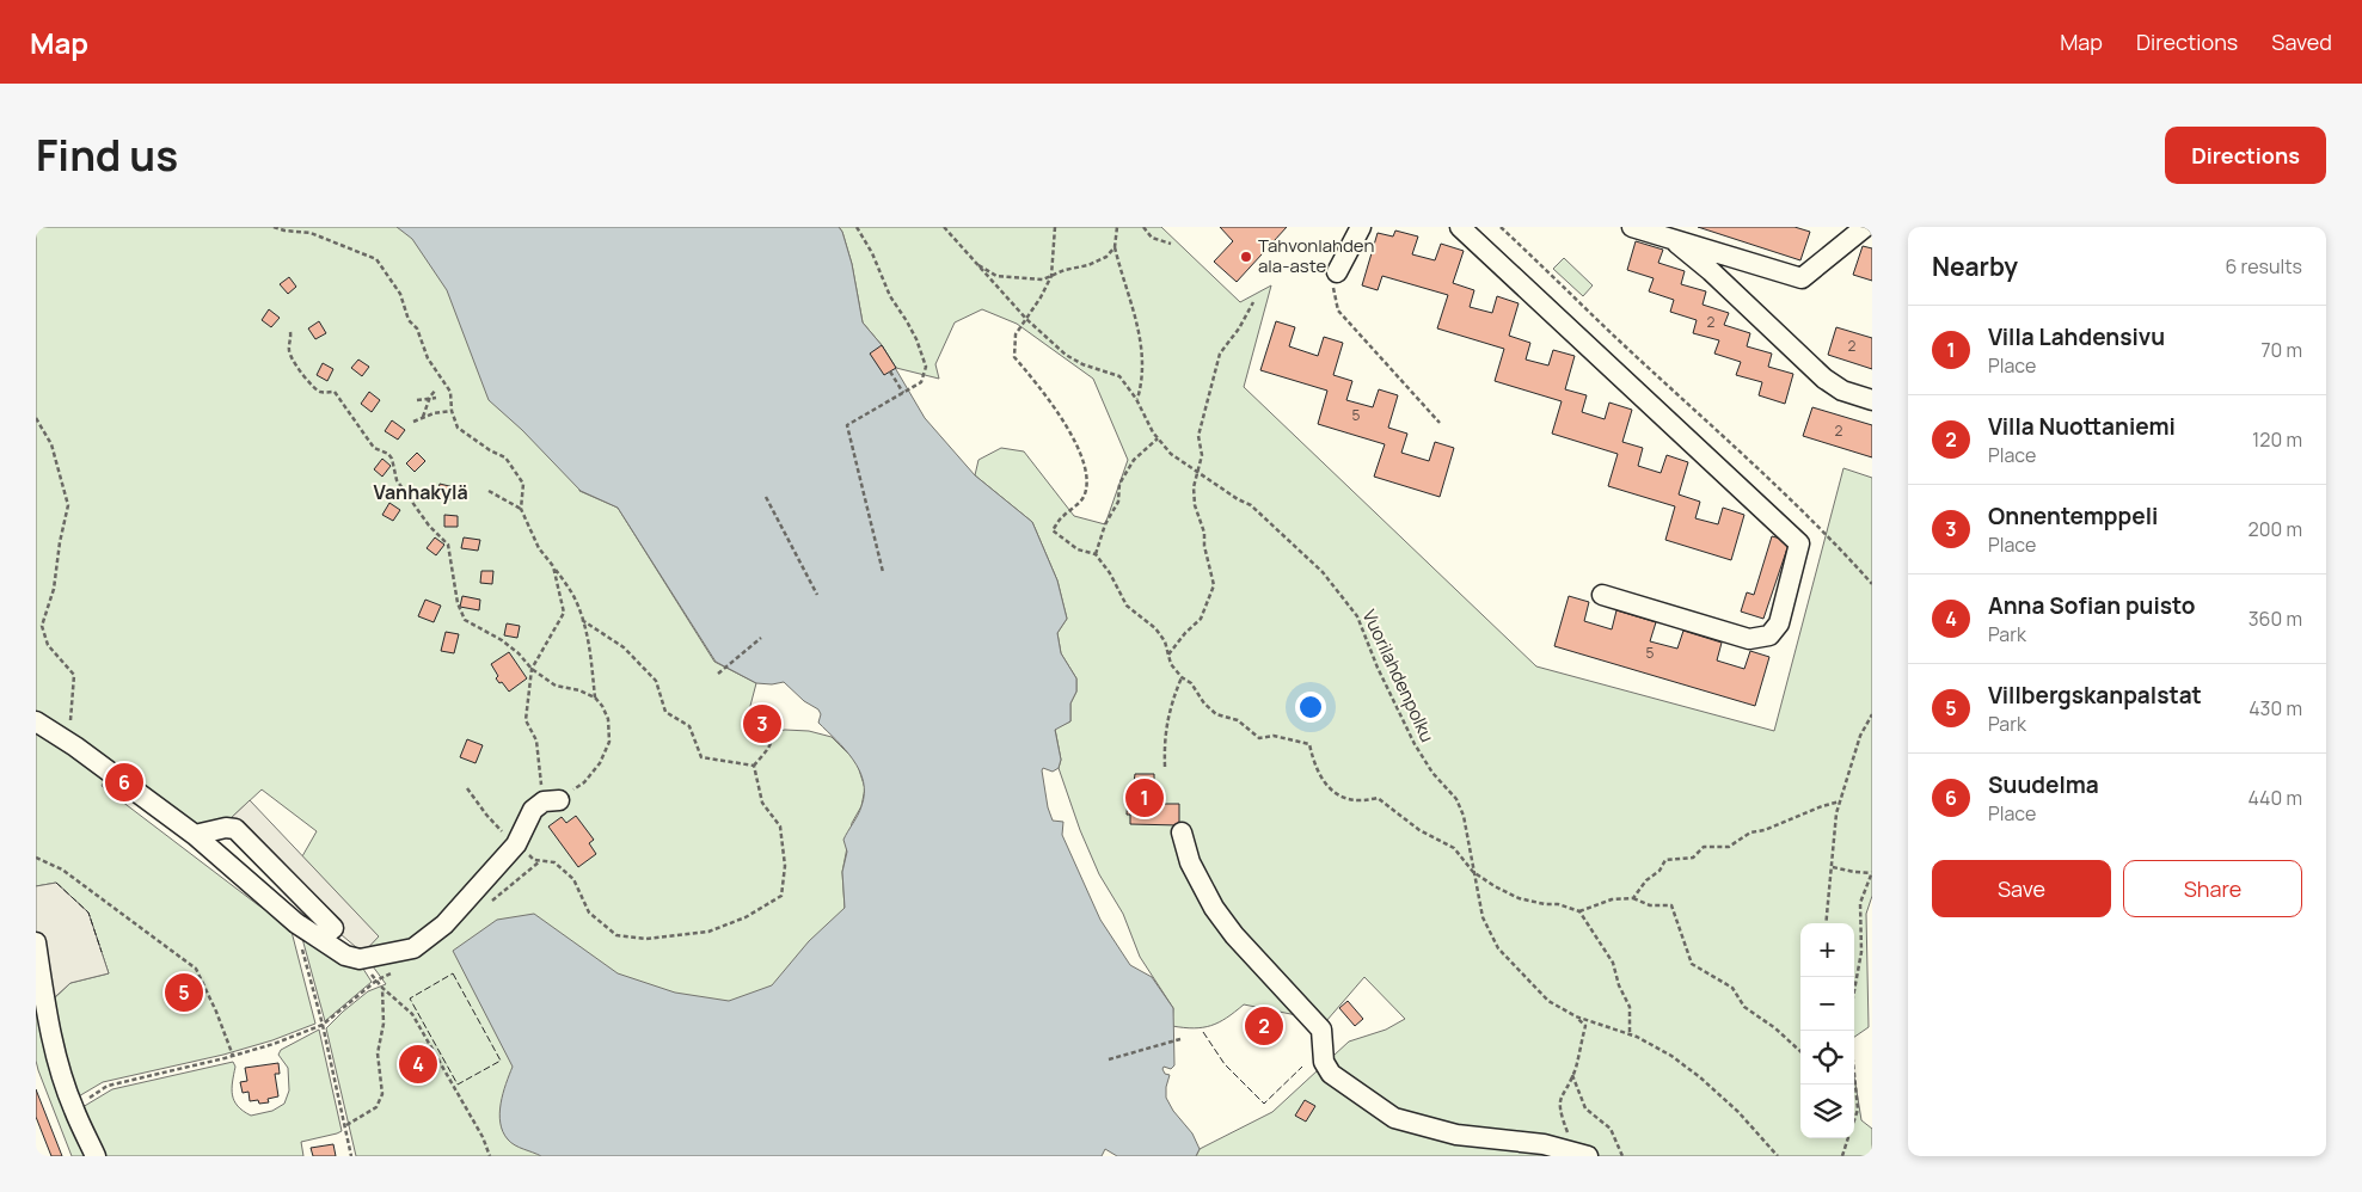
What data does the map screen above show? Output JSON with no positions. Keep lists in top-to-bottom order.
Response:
{
  "streets": {
    "path": ["Vuorilahdenpolku"]
  },
  "districts": ["Vanhakylä"],
  "places": ["Tahvonlahden ala-aste"],
  "house_numbers": [
    "2",
    "2",
    "5",
    "2",
    "5"
  ],
  "page": {
    "header": "Map",
    "nav": ["Map", "Directions", "Saved"],
    "title": "Find us",
    "buttons": [
      "Directions",
      ["Save", "Share"]
    ],
    "heading": ["Nearby", "6 results"],
    "list": [
      {
        "mark": "1",
        "name": "Villa Lahdensivu",
        "note": "Place",
        "value": "70 m"
      },
      {
        "mark": "2",
        "name": "Villa Nuottaniemi",
        "note": "Place",
        "value": "120 m"
      },
      {
        "mark": "3",
        "name": "Onnentemppeli",
        "note": "Place",
        "value": "200 m"
      },
      {
        "mark": "4",
        "name": "Anna Sofian puisto",
        "note": "Park",
        "value": "360 m"
      },
      {
        "mark": "5",
        "name": "Villbergskanpalstat",
        "note": "Park",
        "value": "430 m"
      },
      {
        "mark": "6",
        "name": "Suudelma",
        "note": "Place",
        "value": "440 m"
      }
    ],
    "pins": [
      "3",
      "6",
      "1",
      "5",
      "2",
      "4"
    ],
    "map_buttons": ["+", "−"]
  }
}
